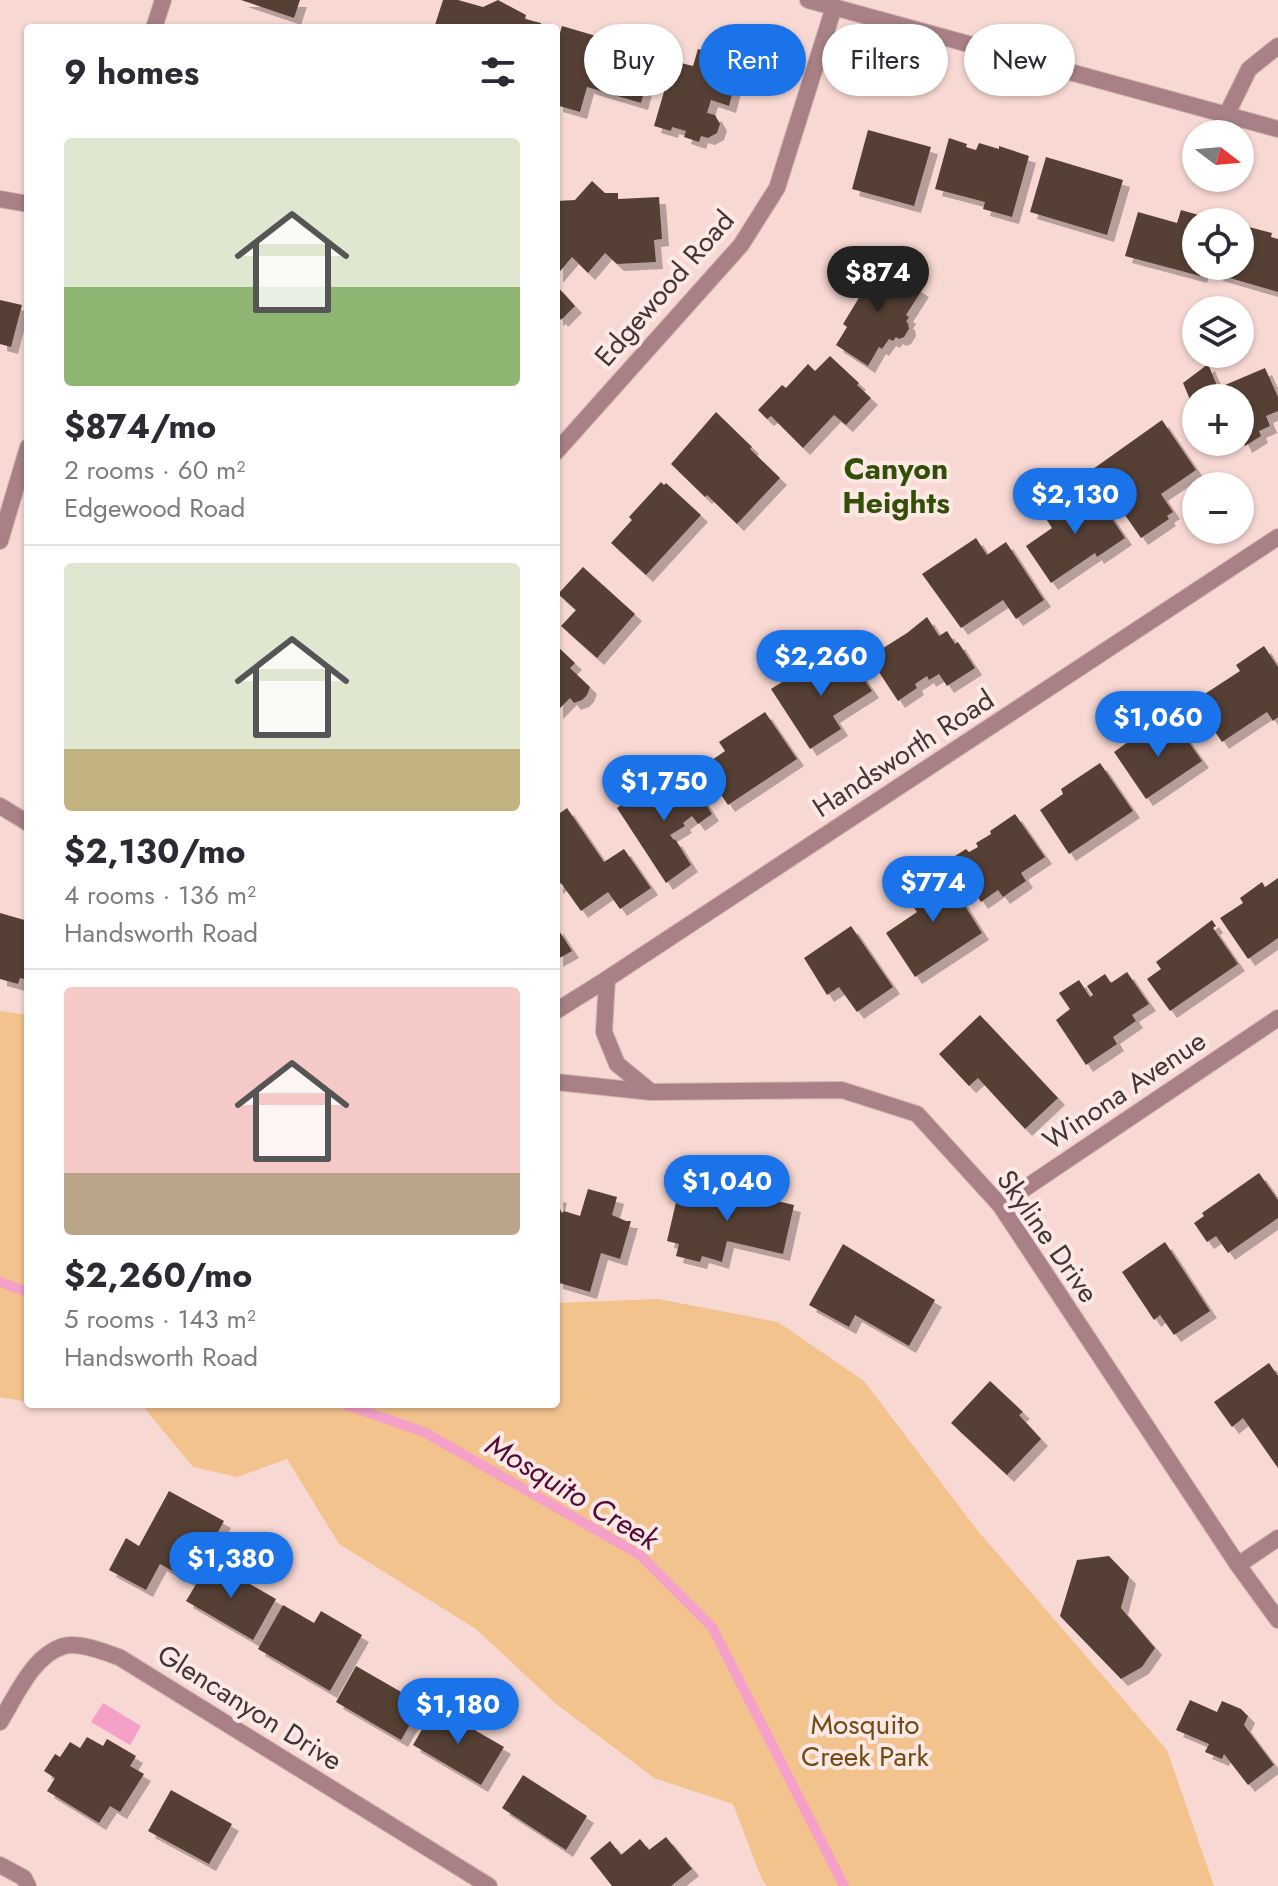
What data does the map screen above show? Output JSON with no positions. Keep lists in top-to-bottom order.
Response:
{
  "streets": {
    "street": [
      "Edgewood Road",
      "Handsworth Road",
      "Winona Avenue",
      "Skyline Drive",
      "Glencanyon Drive"
    ]
  },
  "crossings": [
    ["Winona Avenue", "Skyline Drive"]
  ],
  "districts": ["Canyon Heights"],
  "water": ["Mosquito Creek"],
  "parks": ["Mosquito Creek Park"],
  "north": "right",
  "page": {
    "chip": [
      "Buy",
      "Rent",
      "Filters",
      "New"
    ],
    "heading": "9 homes",
    "map_buttons": ["+", "−"],
    "list": [
      {
        "name": "$874/mo",
        "note": "2 rooms · 60 m² · Edgewood Road"
      },
      {
        "name": "$2,130/mo",
        "note": "4 rooms · 136 m² · Handsworth Road"
      },
      {
        "name": "$2,260/mo",
        "note": "5 rooms · 143 m² · Handsworth Road"
      }
    ],
    "price": [
      "$874",
      "$2,130",
      "$2,260",
      "$1,060",
      "$1,750",
      "$774",
      "$1,040",
      "$1,380",
      "$1,180"
    ]
  }
}
